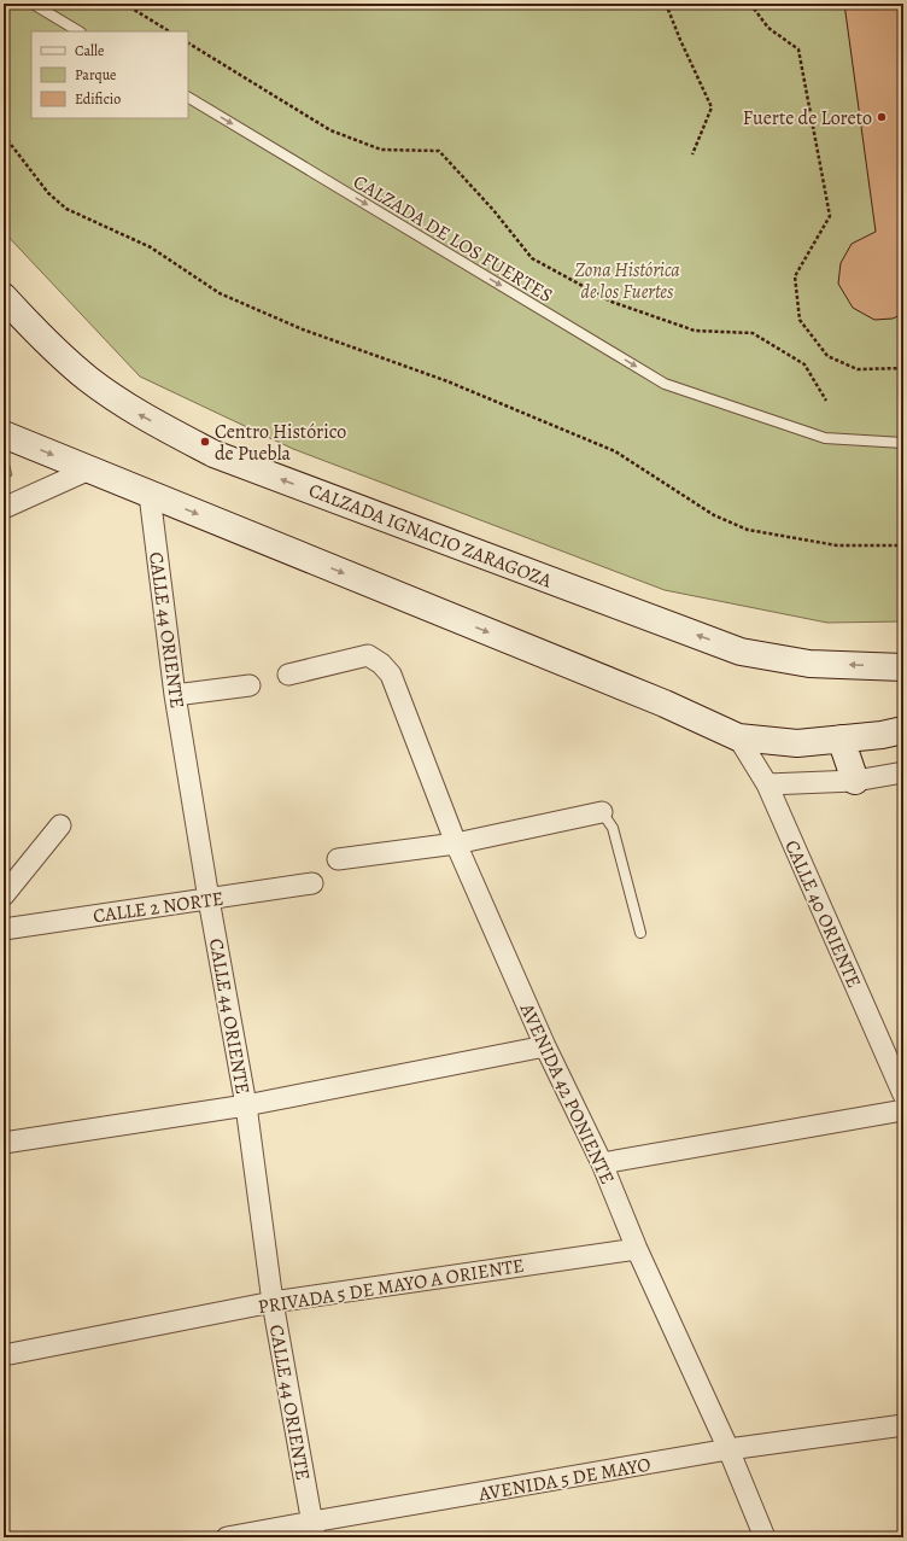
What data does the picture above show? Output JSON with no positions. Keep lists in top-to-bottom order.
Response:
{
  "streets": {
    "main road": ["CALZADA IGNACIO ZARAGOZA"],
    "street": [
      "CALLE 44 ORIENTE",
      "CALLE 2 NORTE",
      "CALLE 40 ORIENTE",
      "AVENIDA 42 PONIENTE",
      "PRIVADA 5 DE MAYO A ORIENTE",
      "AVENIDA 5 DE MAYO"
    ],
    "lane": ["CALZADA DE LOS FUERTES"]
  },
  "crossings": [
    ["CALLE 44 ORIENTE", "CALLE 2 NORTE"],
    ["CALLE 44 ORIENTE", "PRIVADA 5 DE MAYO A ORIENTE"],
    ["CALLE 44 ORIENTE", "AVENIDA 5 DE MAYO"],
    ["AVENIDA 42 PONIENTE", "PRIVADA 5 DE MAYO A ORIENTE"],
    ["AVENIDA 42 PONIENTE", "AVENIDA 5 DE MAYO"]
  ],
  "one_way": ["CALZADA DE LOS FUERTES"],
  "parks": ["Zona Histórica de los Fuertes"],
  "places": ["Fuerte de Loreto", "Centro Histórico de Puebla"],
  "legend": ["Calle", "Parque", "Edificio"]
}
